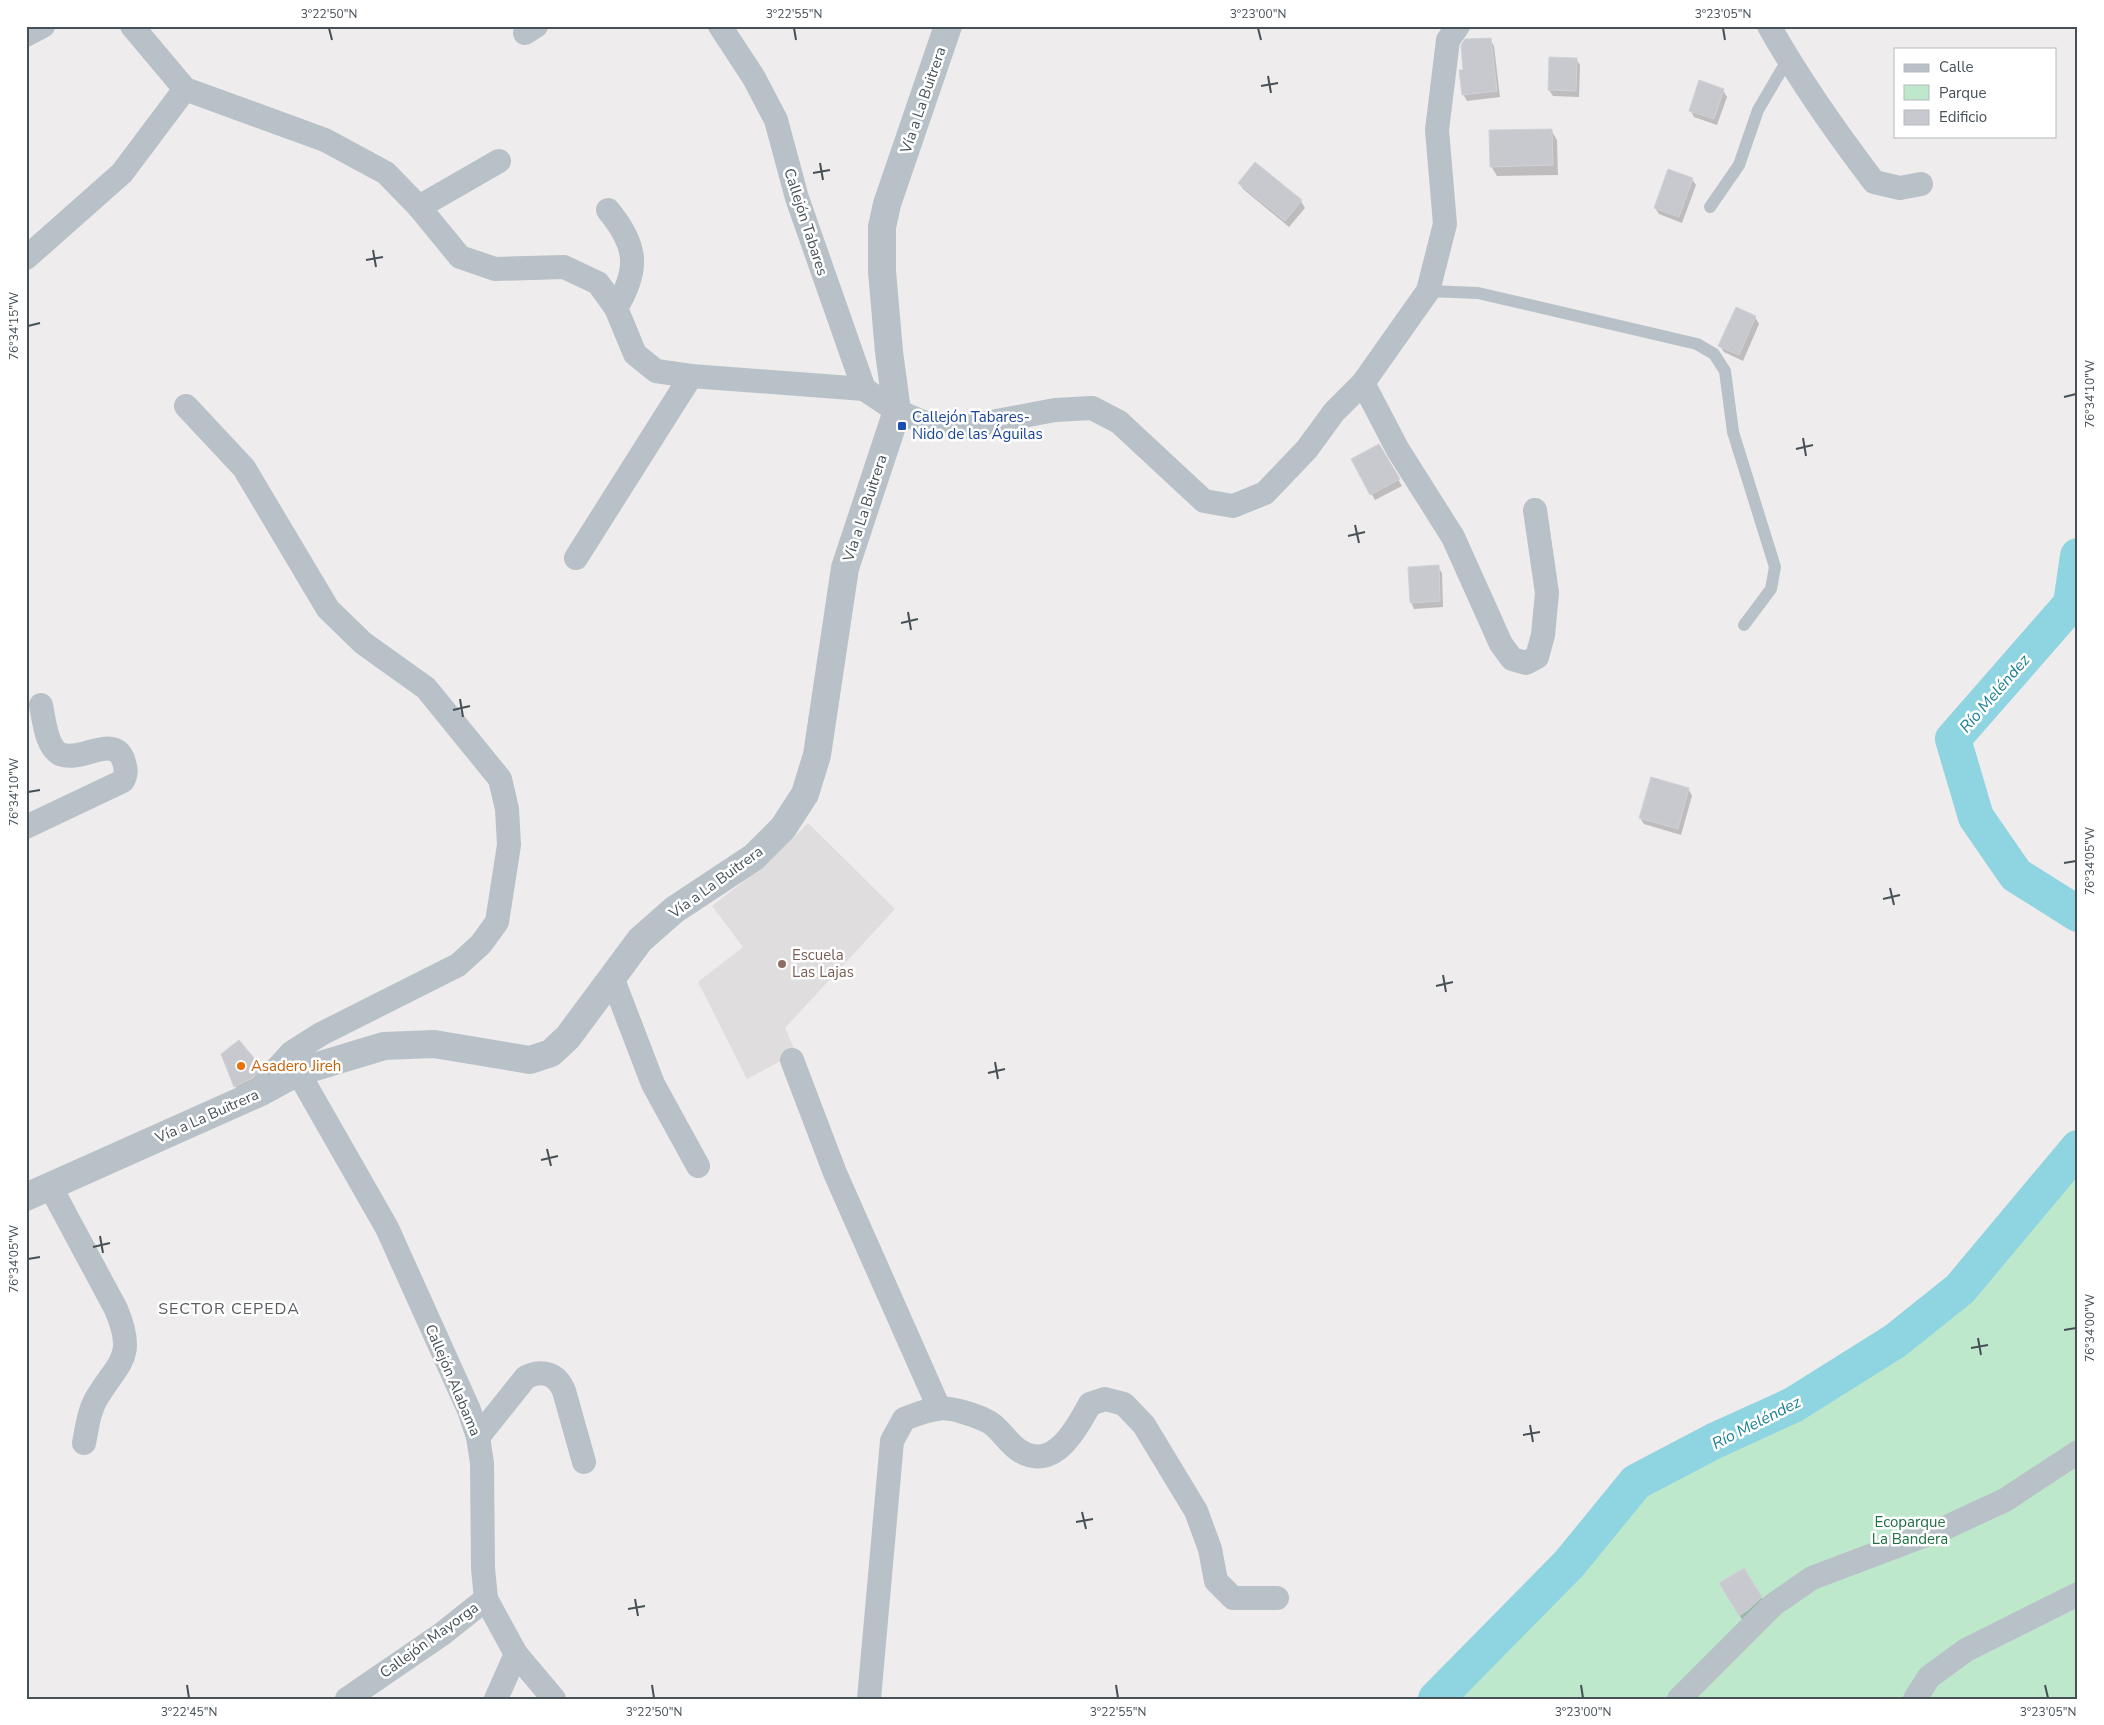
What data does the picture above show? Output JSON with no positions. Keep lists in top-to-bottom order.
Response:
{
  "streets": {
    "street": [
      "Vía a La Buitrera",
      "Callejón Tabares",
      "Callejón Alabama",
      "Callejón Mayorga"
    ]
  },
  "crossings": [
    ["Vía a La Buitrera", "Callejón Alabama"],
    ["Callejón Alabama", "Callejón Mayorga"]
  ],
  "districts": ["SECTOR CEPEDA"],
  "water": ["Río Meléndez"],
  "parks": ["Ecoparque La Bandera"],
  "places": {
    "transit": ["Callejón Tabares- Nido de las Águilas"],
    "other": ["Escuela Las Lajas", "Asadero Jireh"]
  },
  "legend": ["Calle", "Parque", "Edificio"],
  "coordinates": [
    "3°22'50\"N",
    "3°22'55\"N",
    "3°23'00\"N",
    "3°23'05\"N",
    "76°34'15\"W",
    "76°34'10\"W",
    "76°34'05\"W",
    "76°34'00\"W",
    "3°22'45\"N"
  ]
}
